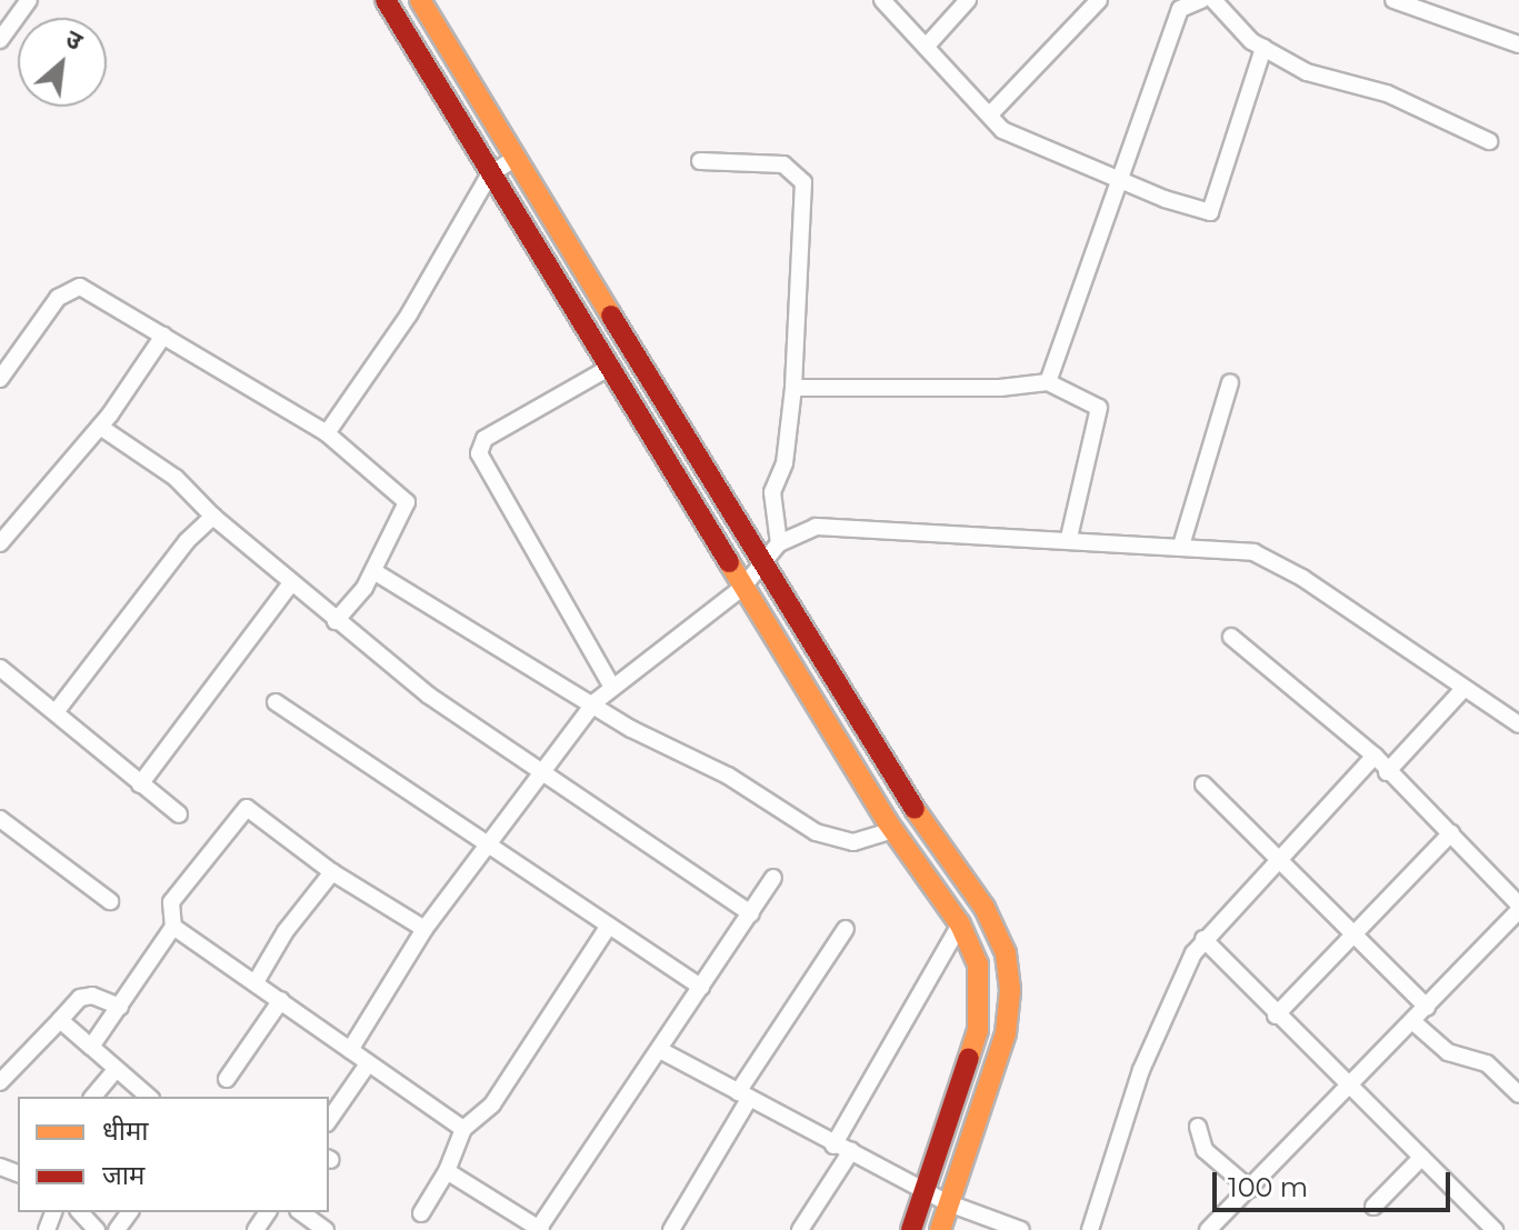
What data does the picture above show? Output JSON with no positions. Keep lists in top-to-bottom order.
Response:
{
  "legend": ["धीमा", "जाम"],
  "scale_bar": "100 m",
  "north": "top right"
}
